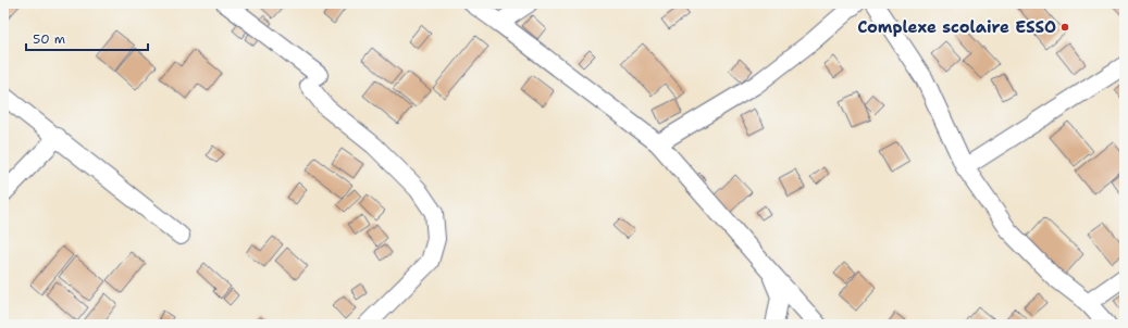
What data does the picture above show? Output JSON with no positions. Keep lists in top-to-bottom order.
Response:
{
  "places": ["Complexe scolaire ESSO"],
  "scale_bar": "50 m"
}
